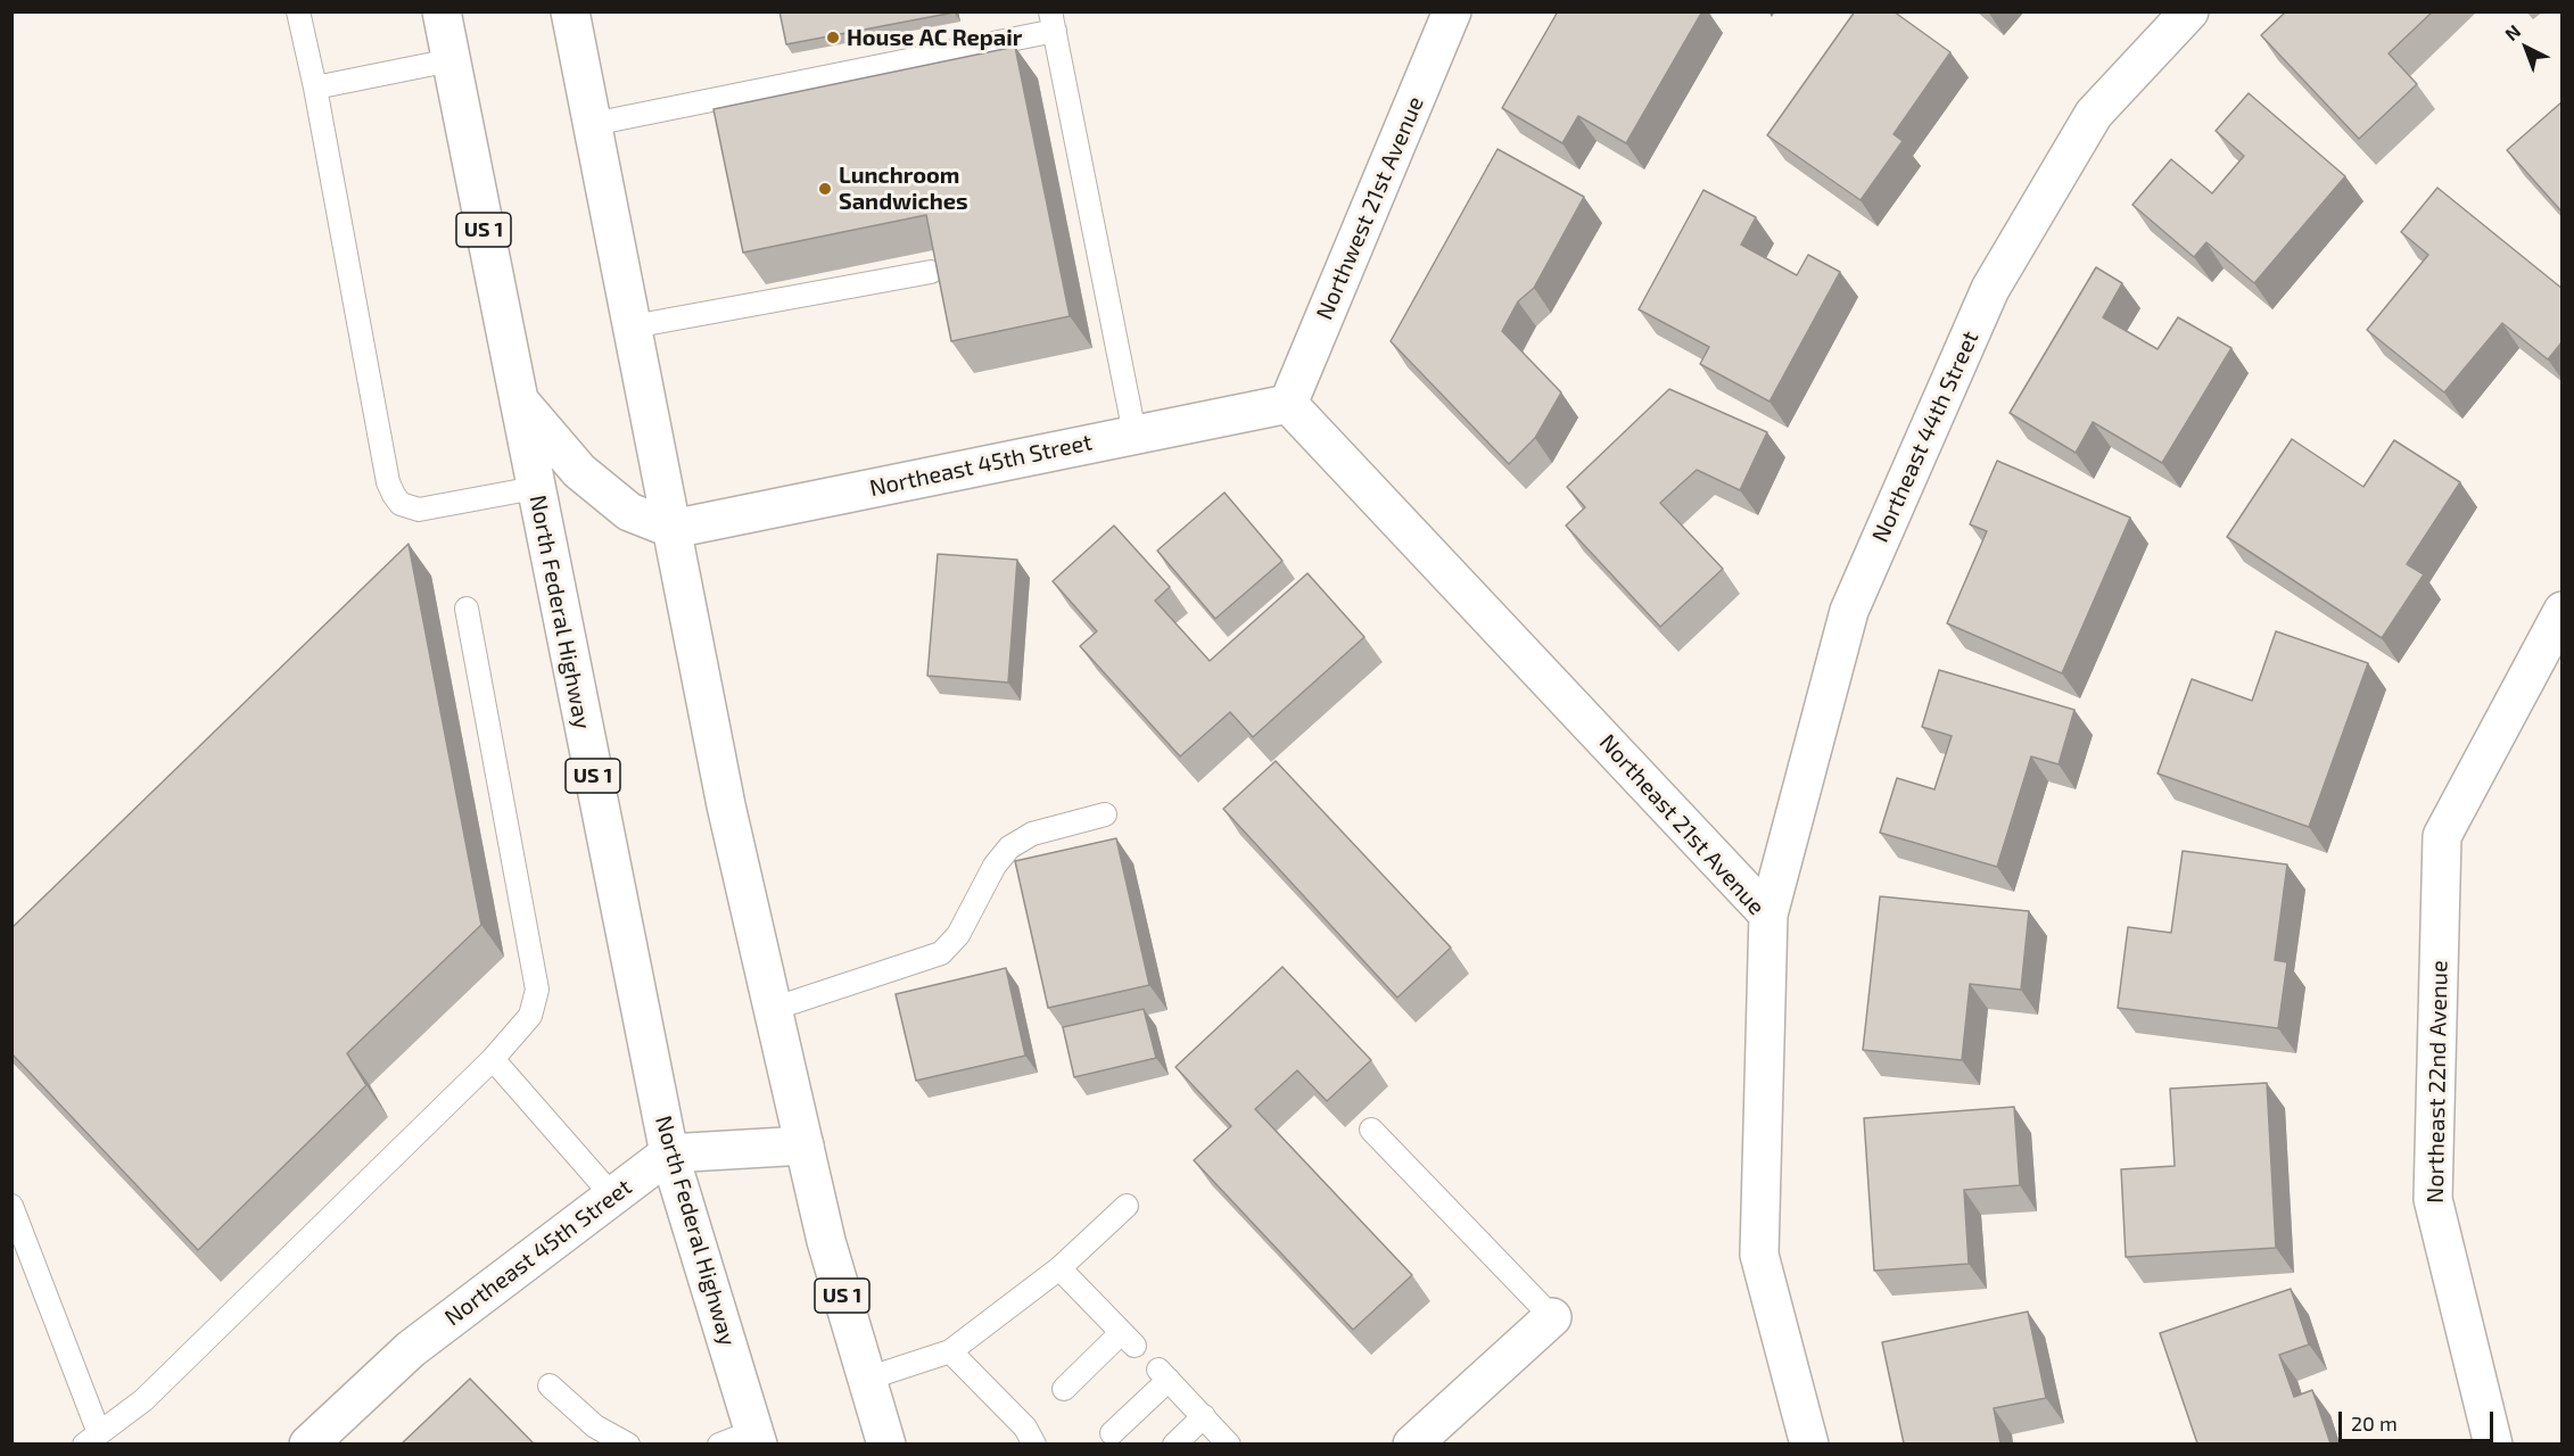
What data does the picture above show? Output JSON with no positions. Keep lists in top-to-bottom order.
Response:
{
  "streets": {
    "street": [
      "Northwest 21st Avenue",
      "US 1",
      "Northeast 44th Street",
      "Northeast 45th Street",
      "North Federal Highway",
      "Northeast 21st Avenue",
      "Northeast 22nd Avenue"
    ]
  },
  "crossings": [
    ["Northwest 21st Avenue", "Northeast 45th Street"],
    ["Northwest 21st Avenue", "Northeast 21st Avenue"],
    ["US 1", "Northeast 45th Street"],
    ["Northeast 44th Street", "Northeast 21st Avenue"],
    ["Northeast 45th Street", "North Federal Highway"],
    ["Northeast 45th Street", "Northeast 21st Avenue"]
  ],
  "places": ["House AC Repair", "Lunchroom Sandwiches"],
  "scale_bar": "20 m",
  "north": "top left"
}
